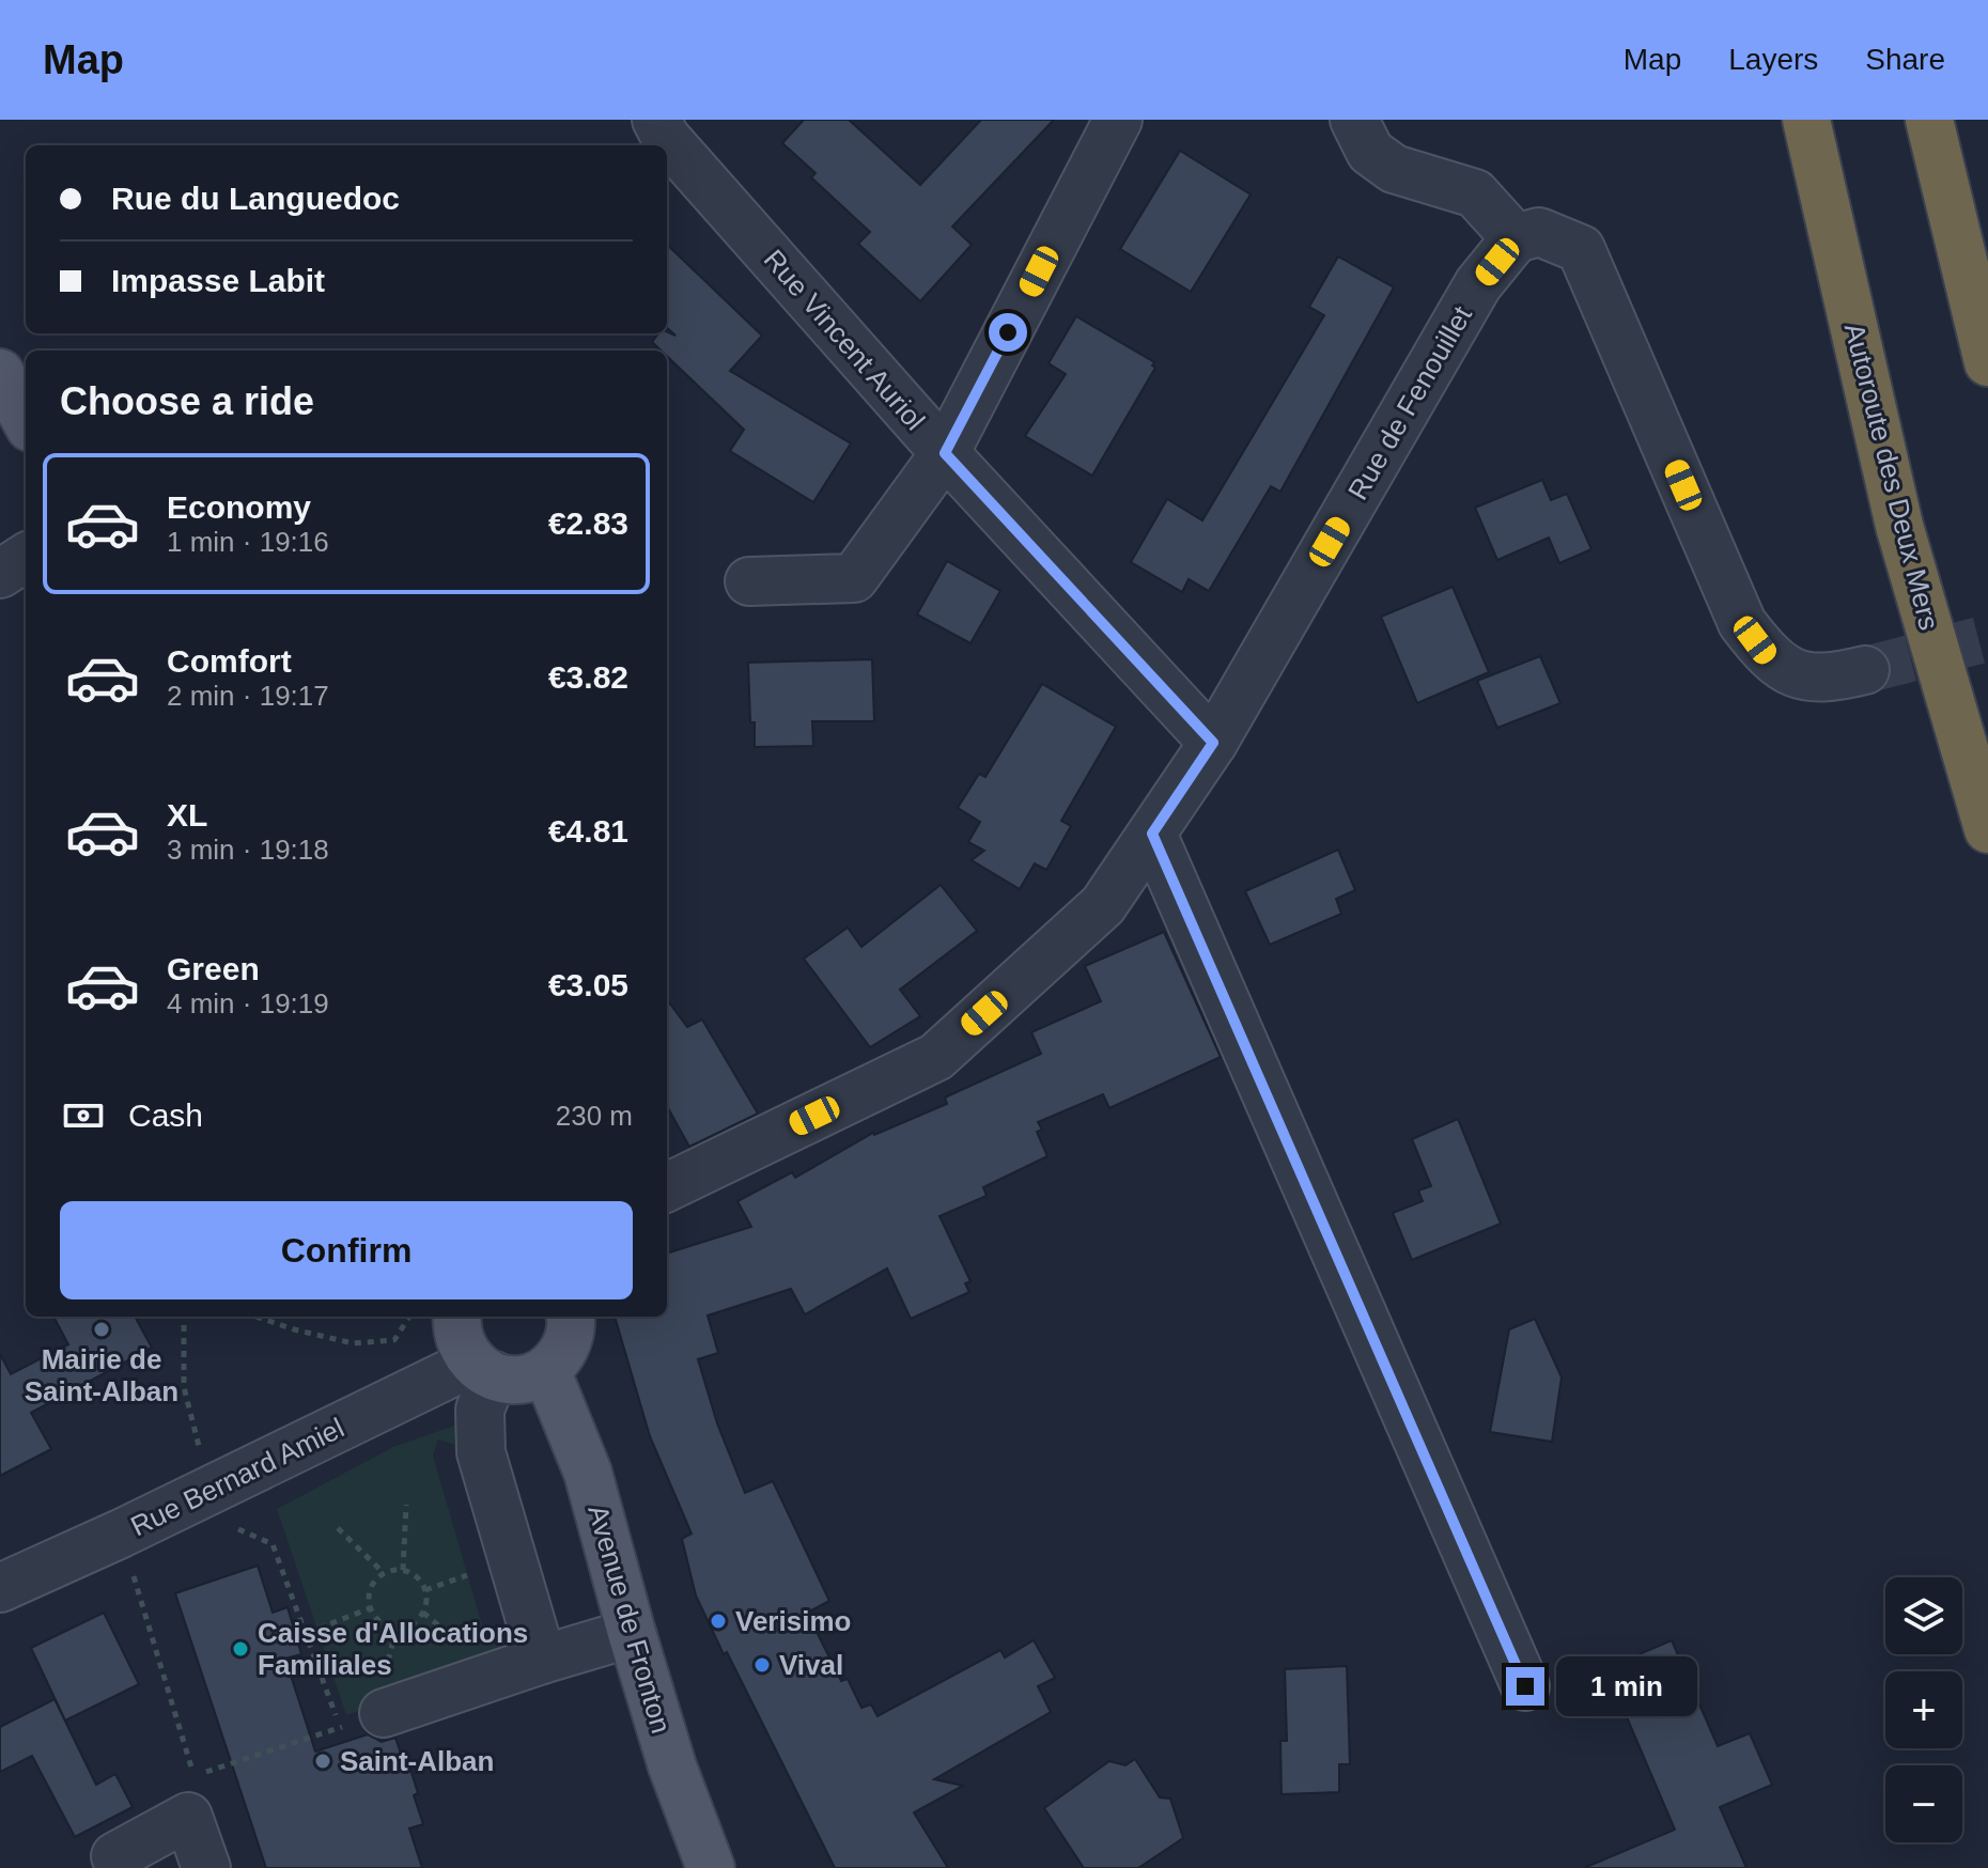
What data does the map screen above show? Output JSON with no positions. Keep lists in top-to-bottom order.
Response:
{
  "streets": {
    "highway": ["Autoroute des Deux Mers"],
    "main road": ["Avenue de Fronton"],
    "street": ["Rue Vincent Auriol", "Rue de Fenouillet", "Rue Bernard Amiel"]
  },
  "crossings": [
    ["Rue Vincent Auriol", "Rue de Fenouillet"]
  ],
  "places": [
    "Mairie de Saint-Alban",
    "Verisimo",
    "Caisse d'Allocations Familiales",
    "Vival",
    "Saint-Alban"
  ],
  "page": {
    "header": "Map",
    "nav": ["Map", "Layers", "Share"],
    "banner": ["Rue du Languedoc", "Impasse Labit"],
    "heading": "Choose a ride",
    "list": [
      {
        "name": "Economy",
        "note": "1 min · 19:16",
        "value": "€2.83"
      },
      {
        "name": "Comfort",
        "note": "2 min · 19:17",
        "value": "€3.82"
      },
      {
        "name": "XL",
        "note": "3 min · 19:18",
        "value": "€4.81"
      },
      {
        "name": "Green",
        "note": "4 min · 19:19",
        "value": "€3.05"
      }
    ],
    "pay": ["Cash", "230 m"],
    "buttons": "Confirm",
    "map_buttons": ["+", "−"],
    "bubble": "1 min"
  }
}
